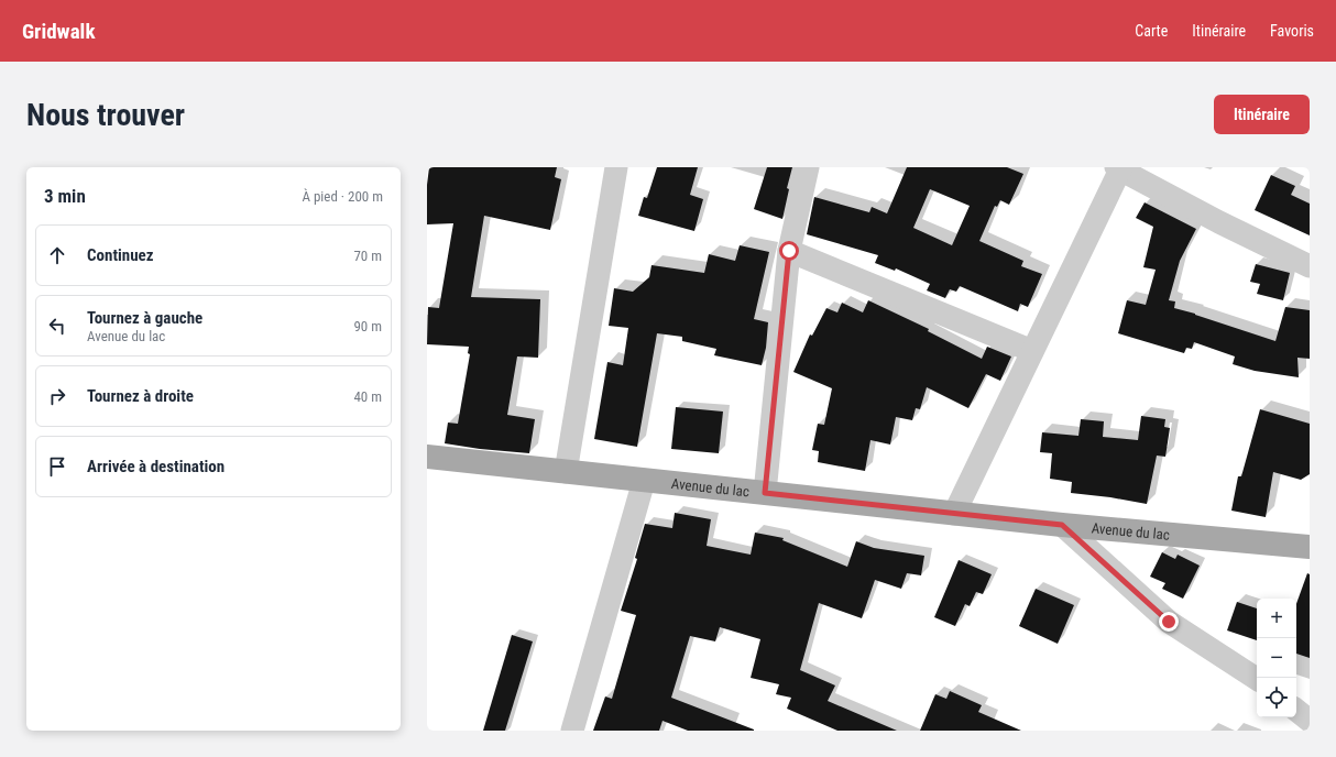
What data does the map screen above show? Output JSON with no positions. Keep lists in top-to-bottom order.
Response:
{
  "streets": {
    "main road": ["Avenue du lac"]
  },
  "page": {
    "header": "Gridwalk",
    "nav": ["Carte", "Itinéraire", "Favoris"],
    "buttons": "Itinéraire",
    "title": "Nous trouver",
    "heading": ["3 min", "À pied · 200 m"],
    "list": [
      ["Continuez", "70 m"],
      ["Tournez à gauche", "Avenue du lac", "90 m"],
      ["Tournez à droite", "40 m"],
      "Arrivée à destination"
    ],
    "map_buttons": ["+", "−"]
  }
}
